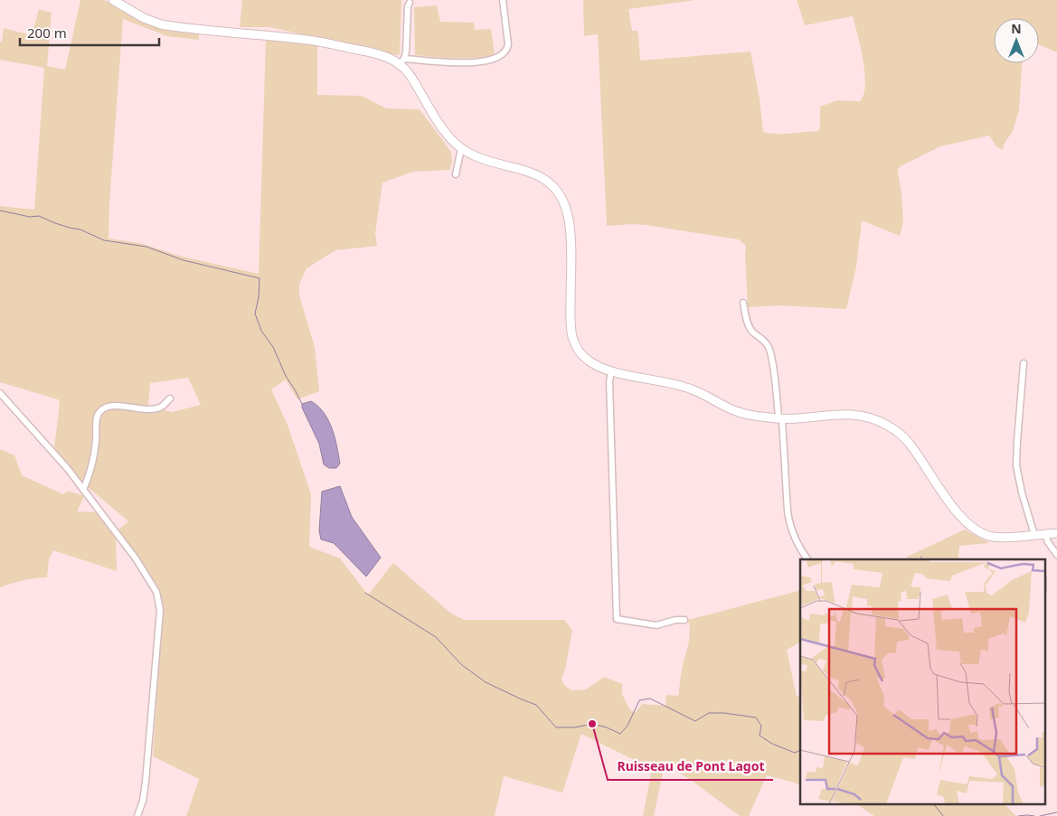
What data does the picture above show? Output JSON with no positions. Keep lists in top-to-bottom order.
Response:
{
  "places": ["Ruisseau de Pont Lagot"],
  "scale_bar": "200 m",
  "north": "top"
}
